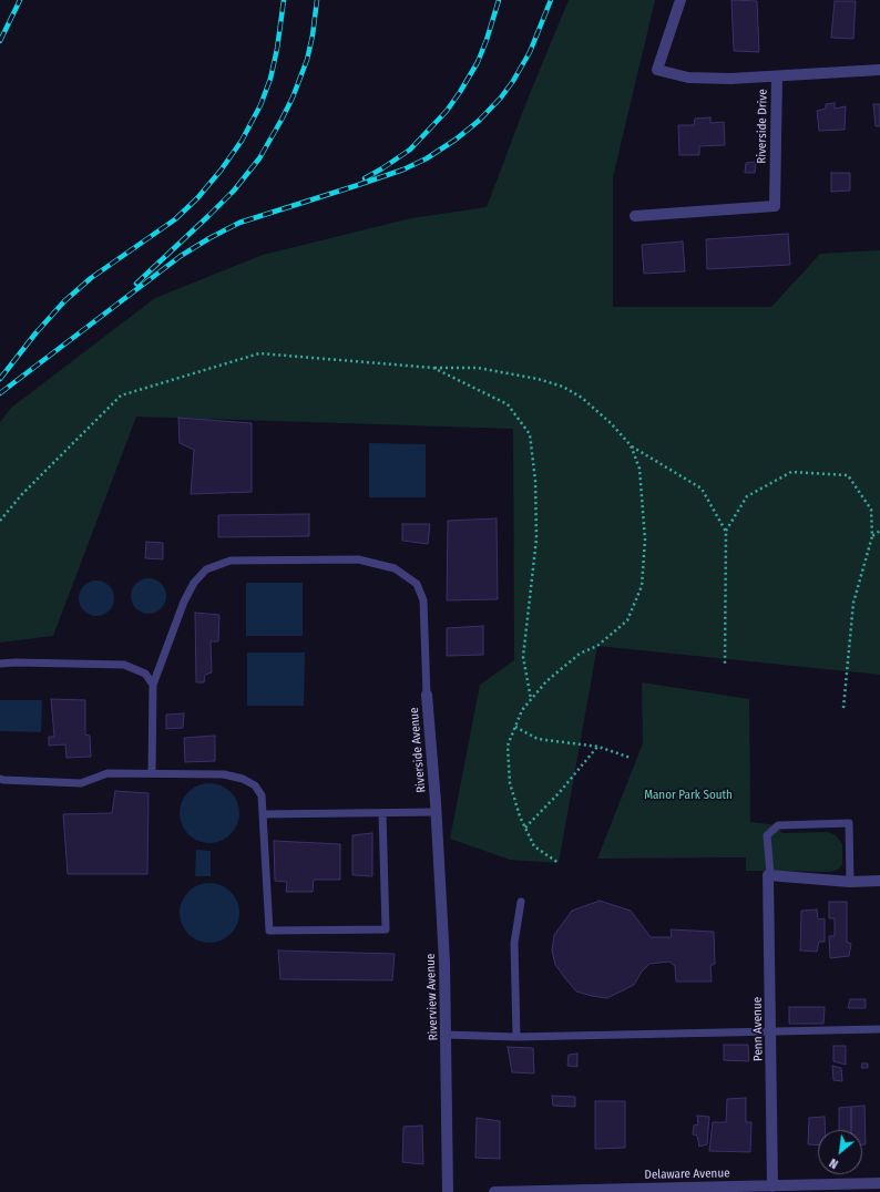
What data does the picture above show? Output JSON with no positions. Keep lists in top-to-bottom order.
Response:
{
  "streets": {
    "street": [
      "Riverside Drive",
      "Riverside Avenue",
      "Riverview Avenue",
      "Penn Avenue",
      "Delaware Avenue"
    ]
  },
  "crossings": [
    ["Riverside Avenue", "Riverview Avenue"],
    ["Penn Avenue", "Delaware Avenue"]
  ],
  "parks": ["Manor Park South"],
  "north": "bottom left"
}
